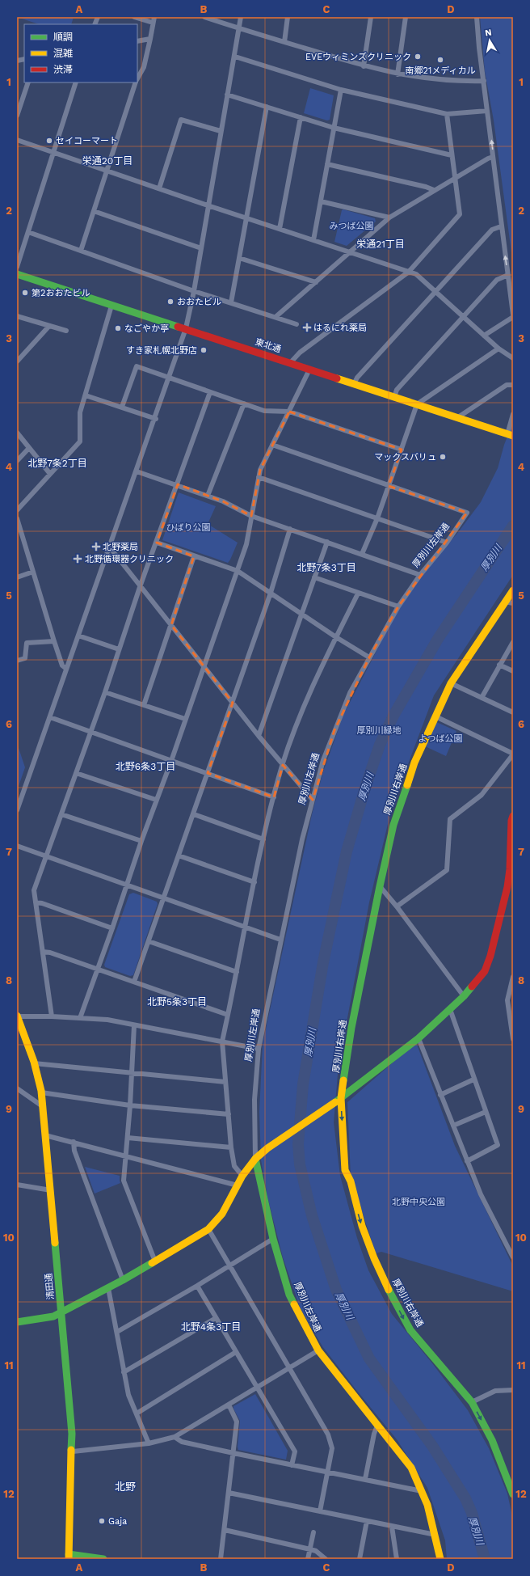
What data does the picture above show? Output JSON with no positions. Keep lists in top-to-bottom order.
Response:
{
  "streets": {
    "street": [
      "東北通",
      "厚別川左岸通",
      "厚別川右岸通",
      "清田通"
    ]
  },
  "one_way": ["厚別川右岸通"],
  "districts": [
    "栄通20丁目",
    "栄通21丁目",
    "北野7条2丁目",
    "北野7条3丁目",
    "北野6条3丁目",
    "北野5条3丁目",
    "北野4条3丁目",
    "北野"
  ],
  "water": ["厚別川"],
  "parks": [
    "みつば公園",
    "ひばり公園",
    "厚別川緑地",
    "よつば公園",
    "北野中央公園"
  ],
  "places": {
    "other": [
      "EVEウィミンズクリニック",
      "南郷21メディカル",
      "セイコーマート",
      "第2おおたビル",
      "おおたビル",
      "なごやか亭",
      "すき家札幌北野店",
      "マックスバリュ",
      "Gaja"
    ],
    "health": ["はるにれ薬局", "北野薬局", "北野循環器クリニック"]
  },
  "legend": ["順調", "混雑", "渋滞"],
  "north": "top",
  "grid": {
    "columns": [
      "A",
      "B",
      "C",
      "D"
    ],
    "rows": [
      "1",
      "2",
      "3",
      "4",
      "5",
      "6",
      "7",
      "8",
      "9",
      "10",
      "11",
      "12"
    ]
  }
}
